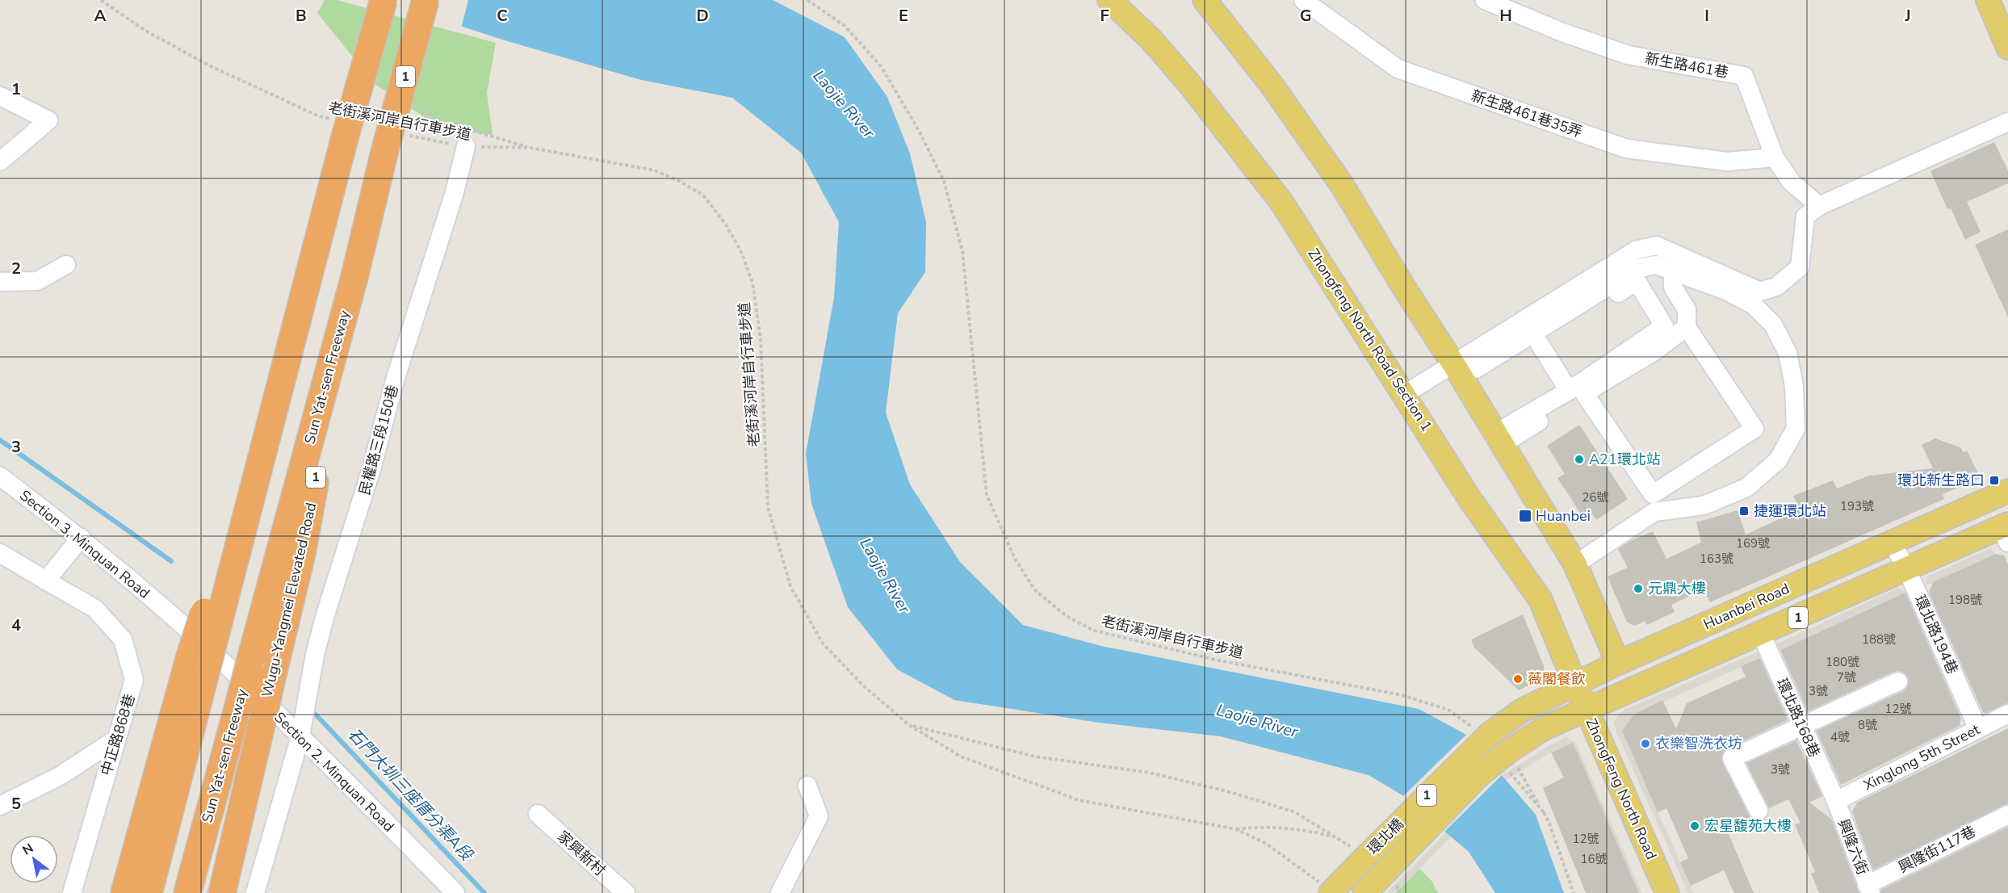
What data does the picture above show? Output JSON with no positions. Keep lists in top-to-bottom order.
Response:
{
  "streets": {
    "highway": ["1", "Sun Yat-sen Freeway", "Wugu-Yangmei Elevated Road"],
    "main road": [
      "Zhongfeng North Road Section 1",
      "Huanbei Road",
      "ZhongFeng North Road",
      "環北橋"
    ],
    "street": [
      "新生路461巷",
      "新生路461巷35弄",
      "民權路三段150巷",
      "Section 3, Minquan Road",
      "環北路194巷",
      "環北路168巷",
      "中正路868巷",
      "Xinglong 5th Street",
      "Section 2, Minquan Road",
      "興隆六街",
      "興隆街117巷",
      "家興新村"
    ],
    "path": ["老街溪河岸自行車步道"]
  },
  "crossings": [
    ["新生路461巷", "新生路461巷35弄"],
    ["1", "老街溪河岸自行車步道"],
    ["1", "Zhongfeng North Road Section 1"],
    ["1", "環北路194巷"],
    ["1", "環北路168巷"],
    ["1", "ZhongFeng North Road"],
    ["1", "環北橋"],
    ["老街溪河岸自行車步道", "民權路三段150巷"],
    ["老街溪河岸自行車步道", "Huanbei Road"],
    ["老街溪河岸自行車步道", "環北橋"],
    ["Zhongfeng North Road Section 1", "Huanbei Road"],
    ["Zhongfeng North Road Section 1", "ZhongFeng North Road"],
    ["Sun Yat-sen Freeway", "Wugu-Yangmei Elevated Road"],
    ["民權路三段150巷", "Section 2, Minquan Road"],
    ["Section 3, Minquan Road", "Section 2, Minquan Road"],
    ["Huanbei Road", "環北路194巷"],
    ["Huanbei Road", "ZhongFeng North Road"],
    ["Huanbei Road", "環北橋"],
    ["環北路194巷", "Xinglong 5th Street"],
    ["環北路168巷", "Xinglong 5th Street"],
    ["環北路168巷", "興隆六街"],
    ["Xinglong 5th Street", "興隆六街"],
    ["興隆六街", "興隆街117巷"]
  ],
  "water": ["Laojie River", "石門大圳三座厝分渠A段"],
  "places": {
    "other": [
      "A21環北站",
      "元鼎大樓",
      "薇閣餐飲",
      "衣樂智洗衣坊",
      "宏星馥苑大樓"
    ],
    "transit": ["環北新生路口", "捷運環北站", "Huanbei"]
  },
  "house_numbers": [
    "26號",
    "193號",
    "169號",
    "163號",
    "198號",
    "188號",
    "180號",
    "7號",
    "3號",
    "12號",
    "8號",
    "4號",
    "3號",
    "12號",
    "16號"
  ],
  "north": "top left",
  "grid": {
    "columns": [
      "A",
      "B",
      "C",
      "D",
      "E",
      "F",
      "G",
      "H",
      "I",
      "J"
    ],
    "rows": [
      "1",
      "2",
      "3",
      "4",
      "5"
    ]
  }
}
